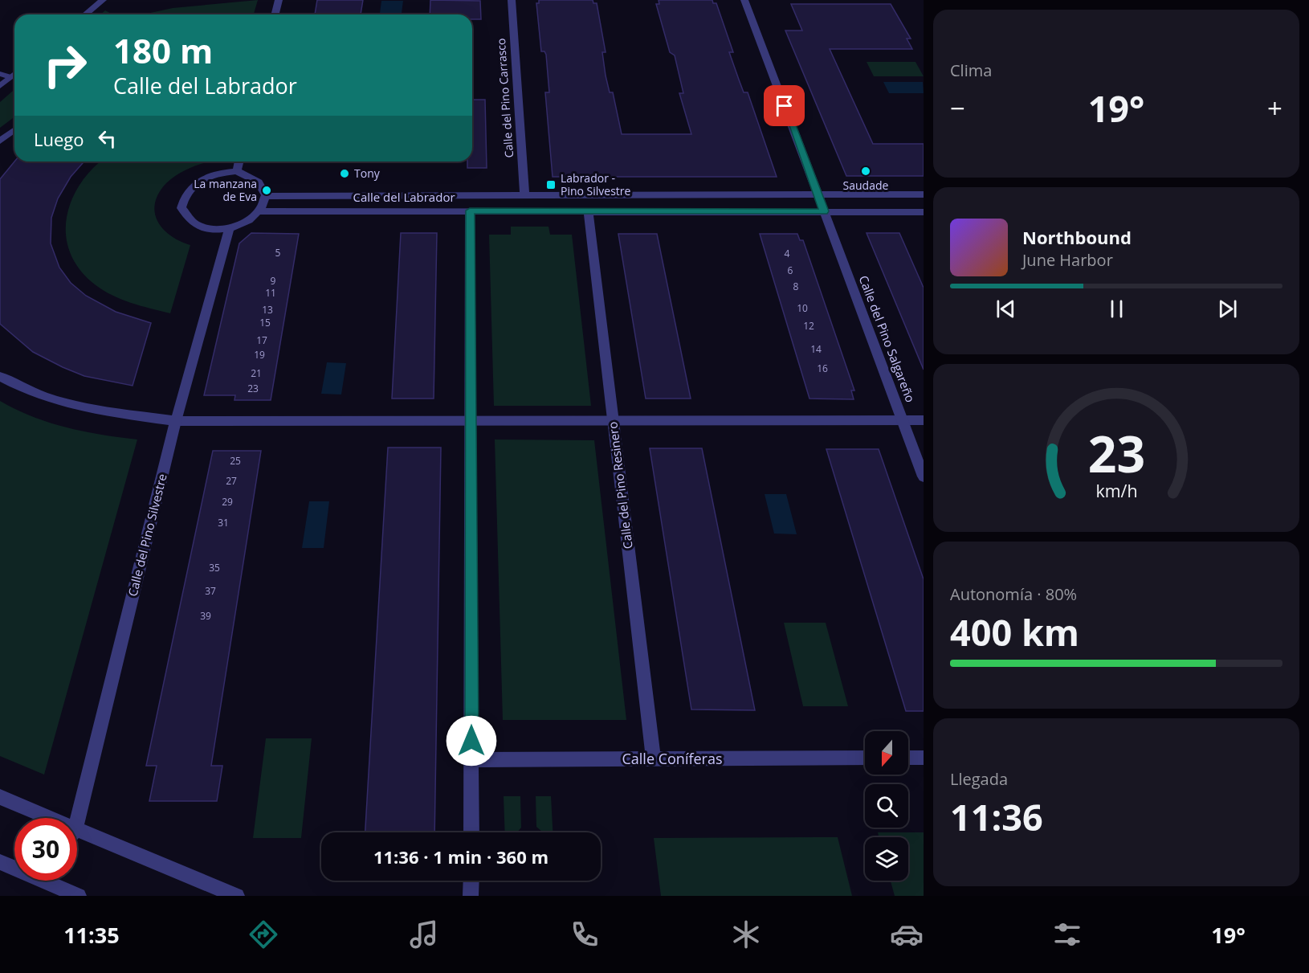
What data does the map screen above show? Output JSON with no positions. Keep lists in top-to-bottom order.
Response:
{
  "streets": {
    "street": [
      "Calle del Pino Carrasco",
      "Calle del Labrador",
      "Calle del Pino Salgareño",
      "Calle del Pino Resinero",
      "Calle del Pino Silvestre",
      "Calle Coníferas"
    ]
  },
  "crossings": [
    ["Calle del Pino Carrasco", "Calle del Labrador"],
    ["Calle del Labrador", "Calle del Pino Salgareño"],
    ["Calle del Labrador", "Calle del Pino Resinero"],
    ["Calle del Labrador", "Calle del Pino Silvestre"],
    ["Calle del Pino Resinero", "Calle Coníferas"]
  ],
  "places": {
    "other": ["Saudade", "Tony", "La manzana de Eva"],
    "transit": ["Labrador - Pino Silvestre"]
  },
  "house_numbers": [
    "5",
    "4",
    "6",
    "9",
    "8",
    "11",
    "10",
    "13",
    "15",
    "12",
    "17",
    "14",
    "19",
    "16",
    "21",
    "23",
    "25",
    "27",
    "29",
    "31",
    "35",
    "37",
    "39"
  ],
  "north": "bottom",
  "page": {
    "tile": [
      "Clima",
      ["Autonomía · 80%", "400 km"],
      ["Llegada", "11:36"]
    ],
    "turn": ["180 m", "Calle del Labrador"],
    "heat": ["−", "19°", "+"],
    "then": "Luego",
    "song": ["Northbound", "June Harbor"],
    "limit": "30",
    "trip": "11:36 · 1 min · 360 m",
    "tabs": ["11:35", "19°"],
    "gauge": ["23", "km/h"]
  }
}
